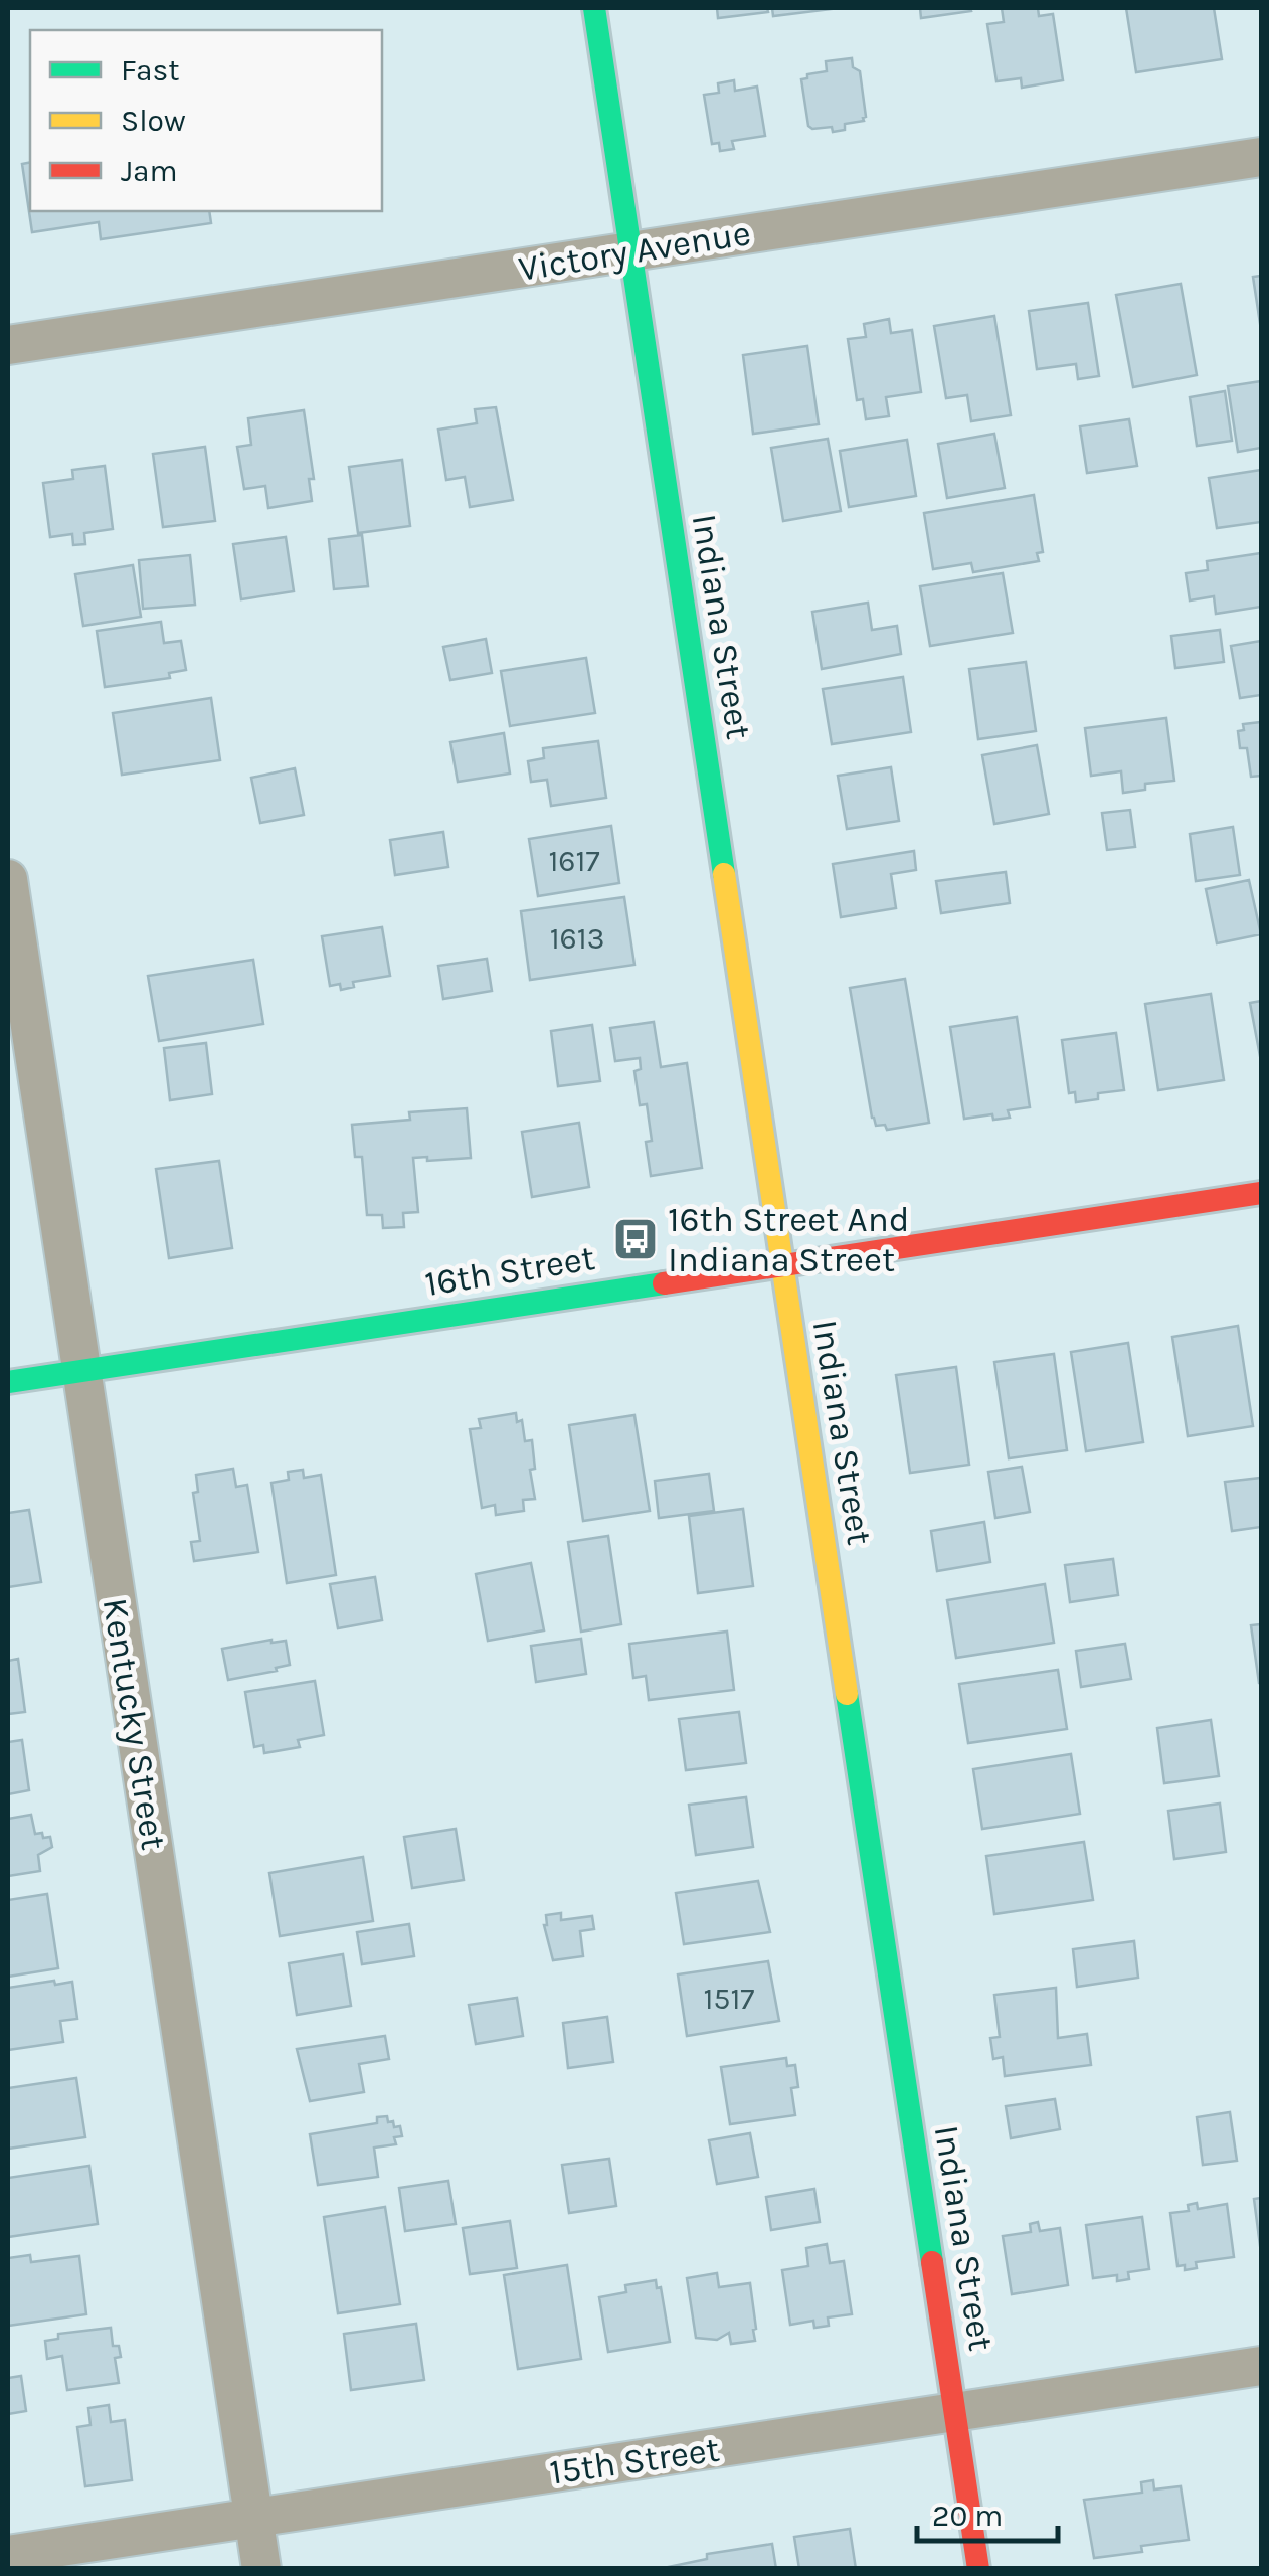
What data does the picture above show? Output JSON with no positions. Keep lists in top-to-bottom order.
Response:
{
  "streets": {
    "street": [
      "Victory Avenue",
      "Indiana Street",
      "16th Street",
      "Kentucky Street",
      "15th Street"
    ]
  },
  "crossings": [
    ["Victory Avenue", "Indiana Street"],
    ["Indiana Street", "16th Street"],
    ["Indiana Street", "15th Street"],
    ["16th Street", "Kentucky Street"],
    ["Kentucky Street", "15th Street"]
  ],
  "places": {
    "bus stop": ["16th Street And Indiana Street"]
  },
  "house_numbers": ["1617", "1613", "1517"],
  "legend": ["Fast", "Slow", "Jam"],
  "scale_bar": "20 m"
}
